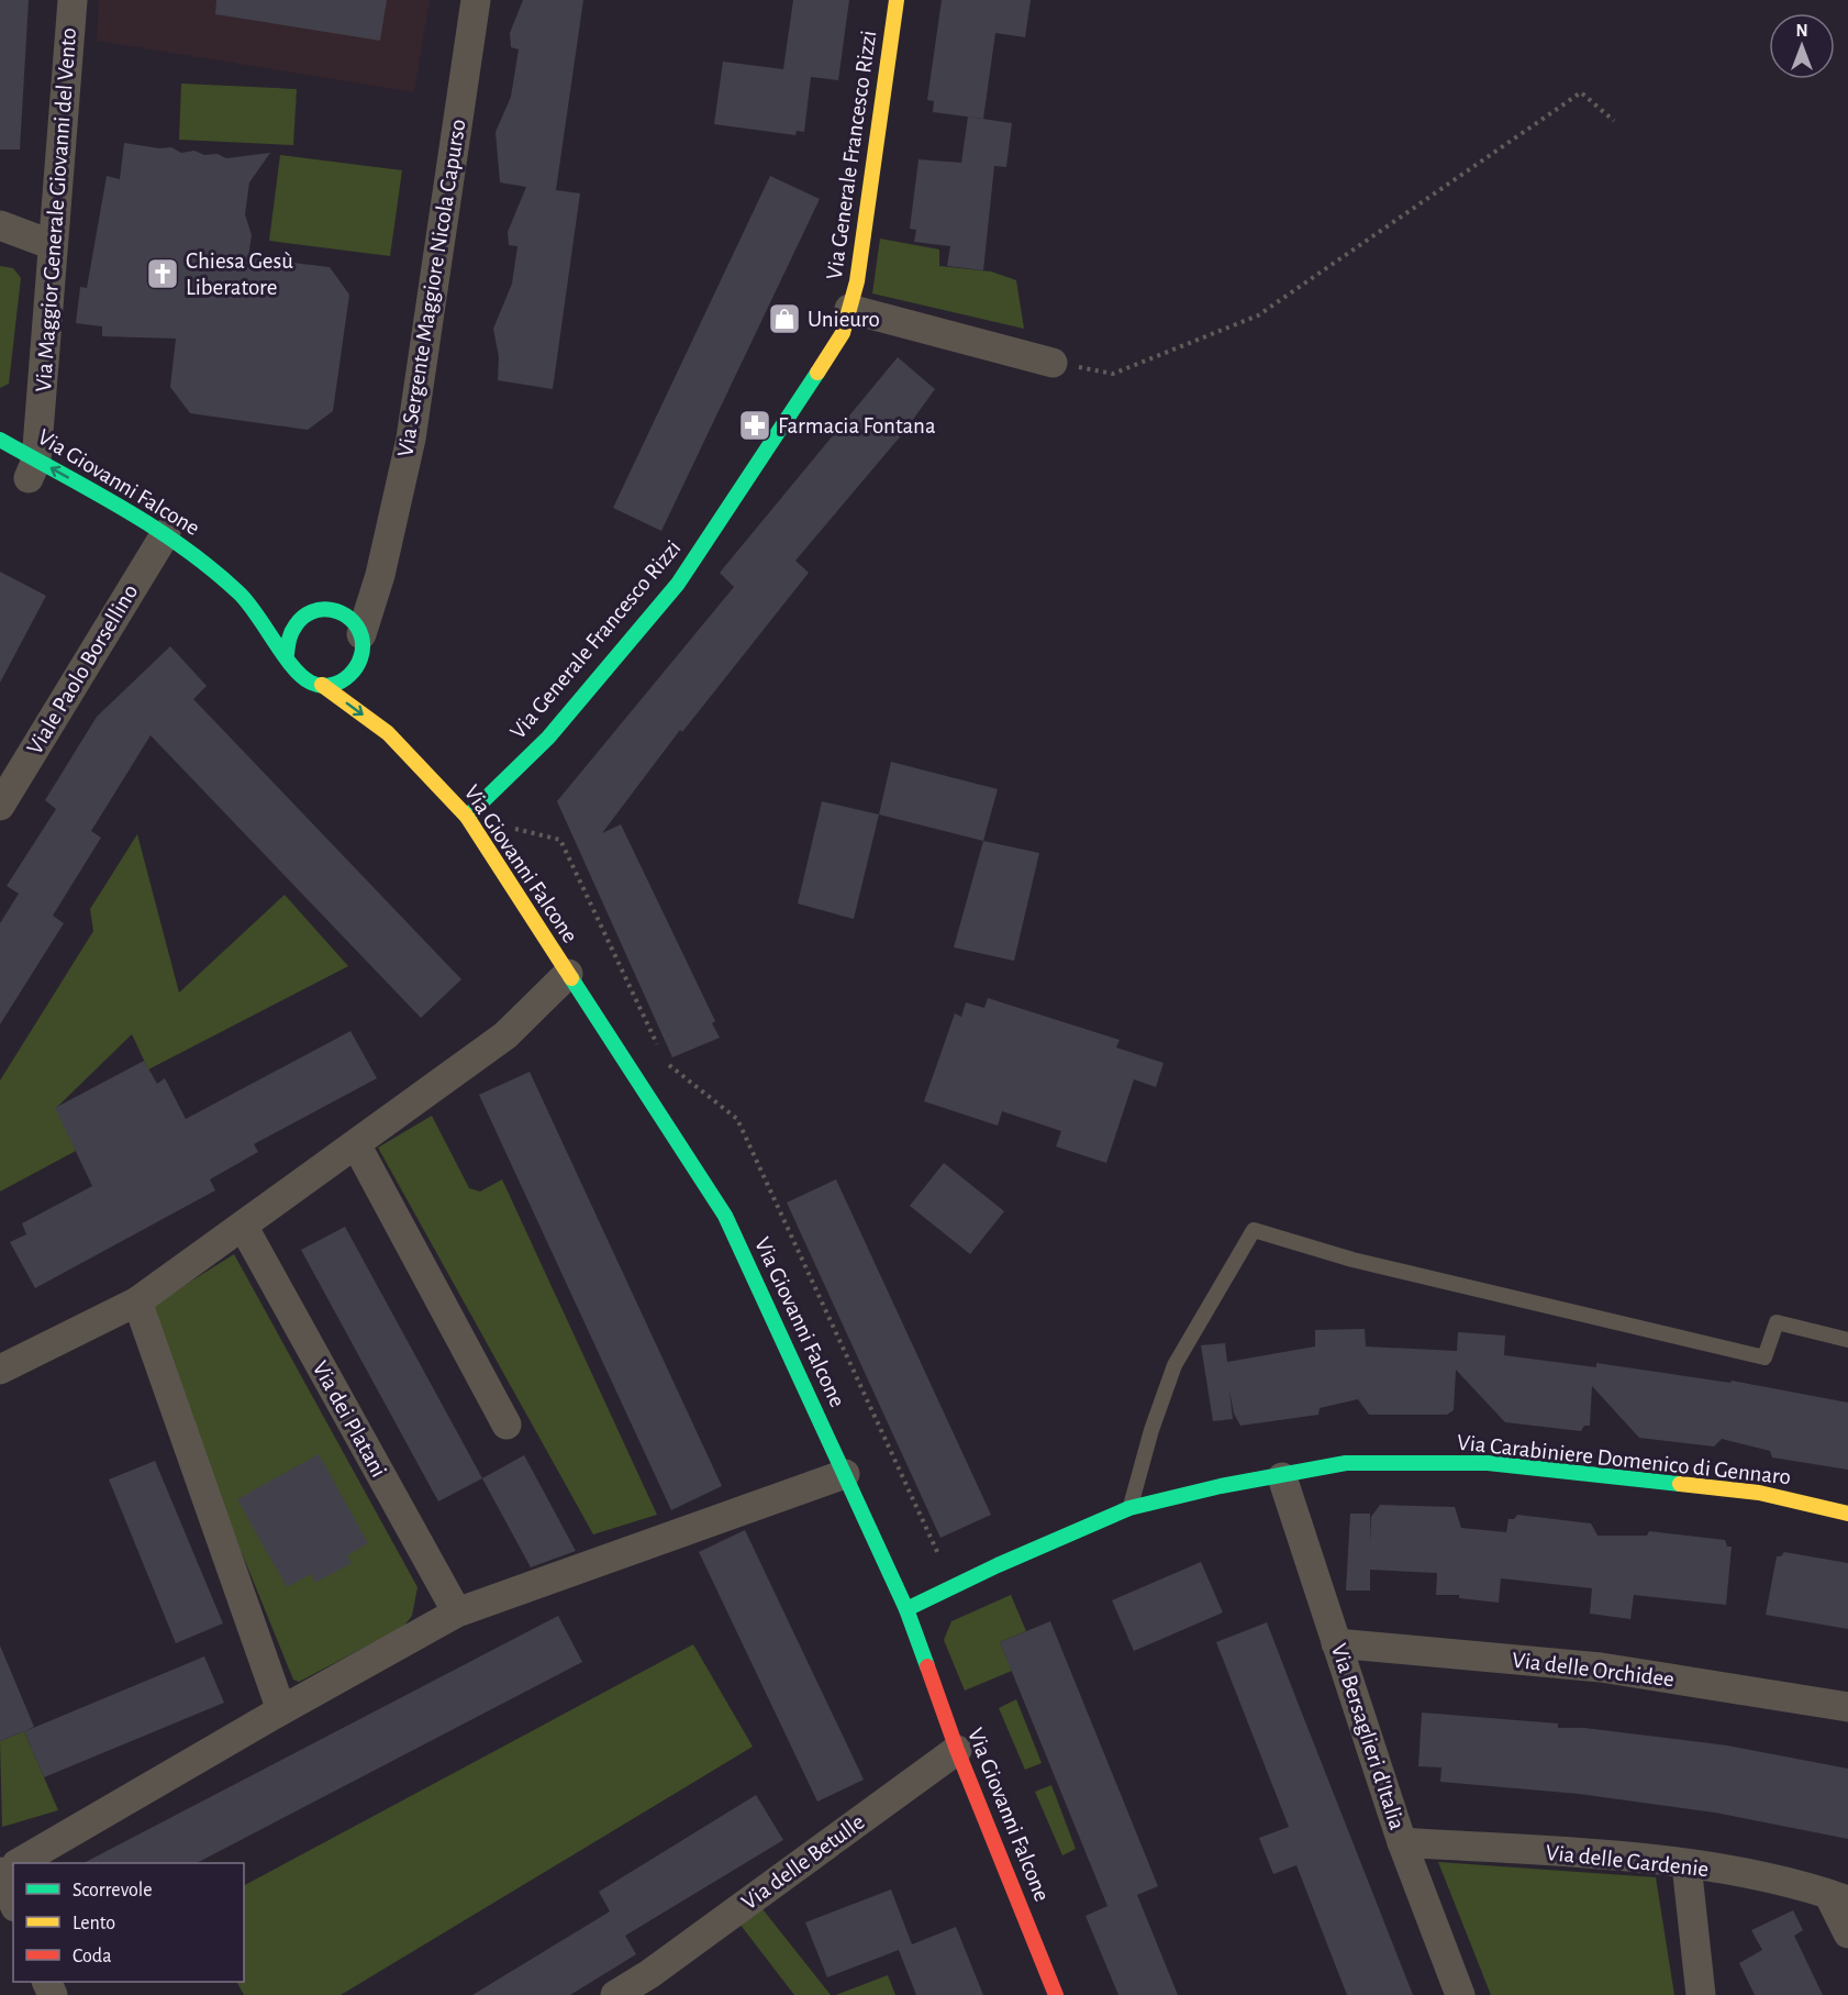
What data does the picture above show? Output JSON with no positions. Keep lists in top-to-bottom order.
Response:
{
  "streets": {
    "street": [
      "Via Generale Francesco Rizzi",
      "Via Maggior Generale Giovanni del Vento",
      "Via Sergente Maggiore Nicola Capurso",
      "Via Giovanni Falcone",
      "Viale Paolo Borsellino",
      "Via dei Platani",
      "Via Carabiniere Domenico di Gennaro",
      "Via delle Orchidee",
      "Via Bersaglieri d'Italia",
      "Via delle Gardenie",
      "Via delle Betulle"
    ]
  },
  "crossings": [
    ["Via Generale Francesco Rizzi", "Via Giovanni Falcone"],
    ["Via Maggior Generale Giovanni del Vento", "Via Giovanni Falcone"],
    ["Via Sergente Maggiore Nicola Capurso", "Via Giovanni Falcone"],
    ["Via Giovanni Falcone", "Viale Paolo Borsellino"],
    ["Via Giovanni Falcone", "Via Carabiniere Domenico di Gennaro"],
    ["Via Giovanni Falcone", "Via delle Betulle"],
    ["Via Carabiniere Domenico di Gennaro", "Via Bersaglieri d'Italia"],
    ["Via delle Orchidee", "Via Bersaglieri d'Italia"],
    ["Via Bersaglieri d'Italia", "Via delle Gardenie"]
  ],
  "places": {
    "church": ["Chiesa Gesù Liberatore"],
    "shop": ["Unieuro"],
    "pharmacy": ["Farmacia Fontana"]
  },
  "legend": ["Scorrevole", "Lento", "Coda"],
  "north": "top"
}
